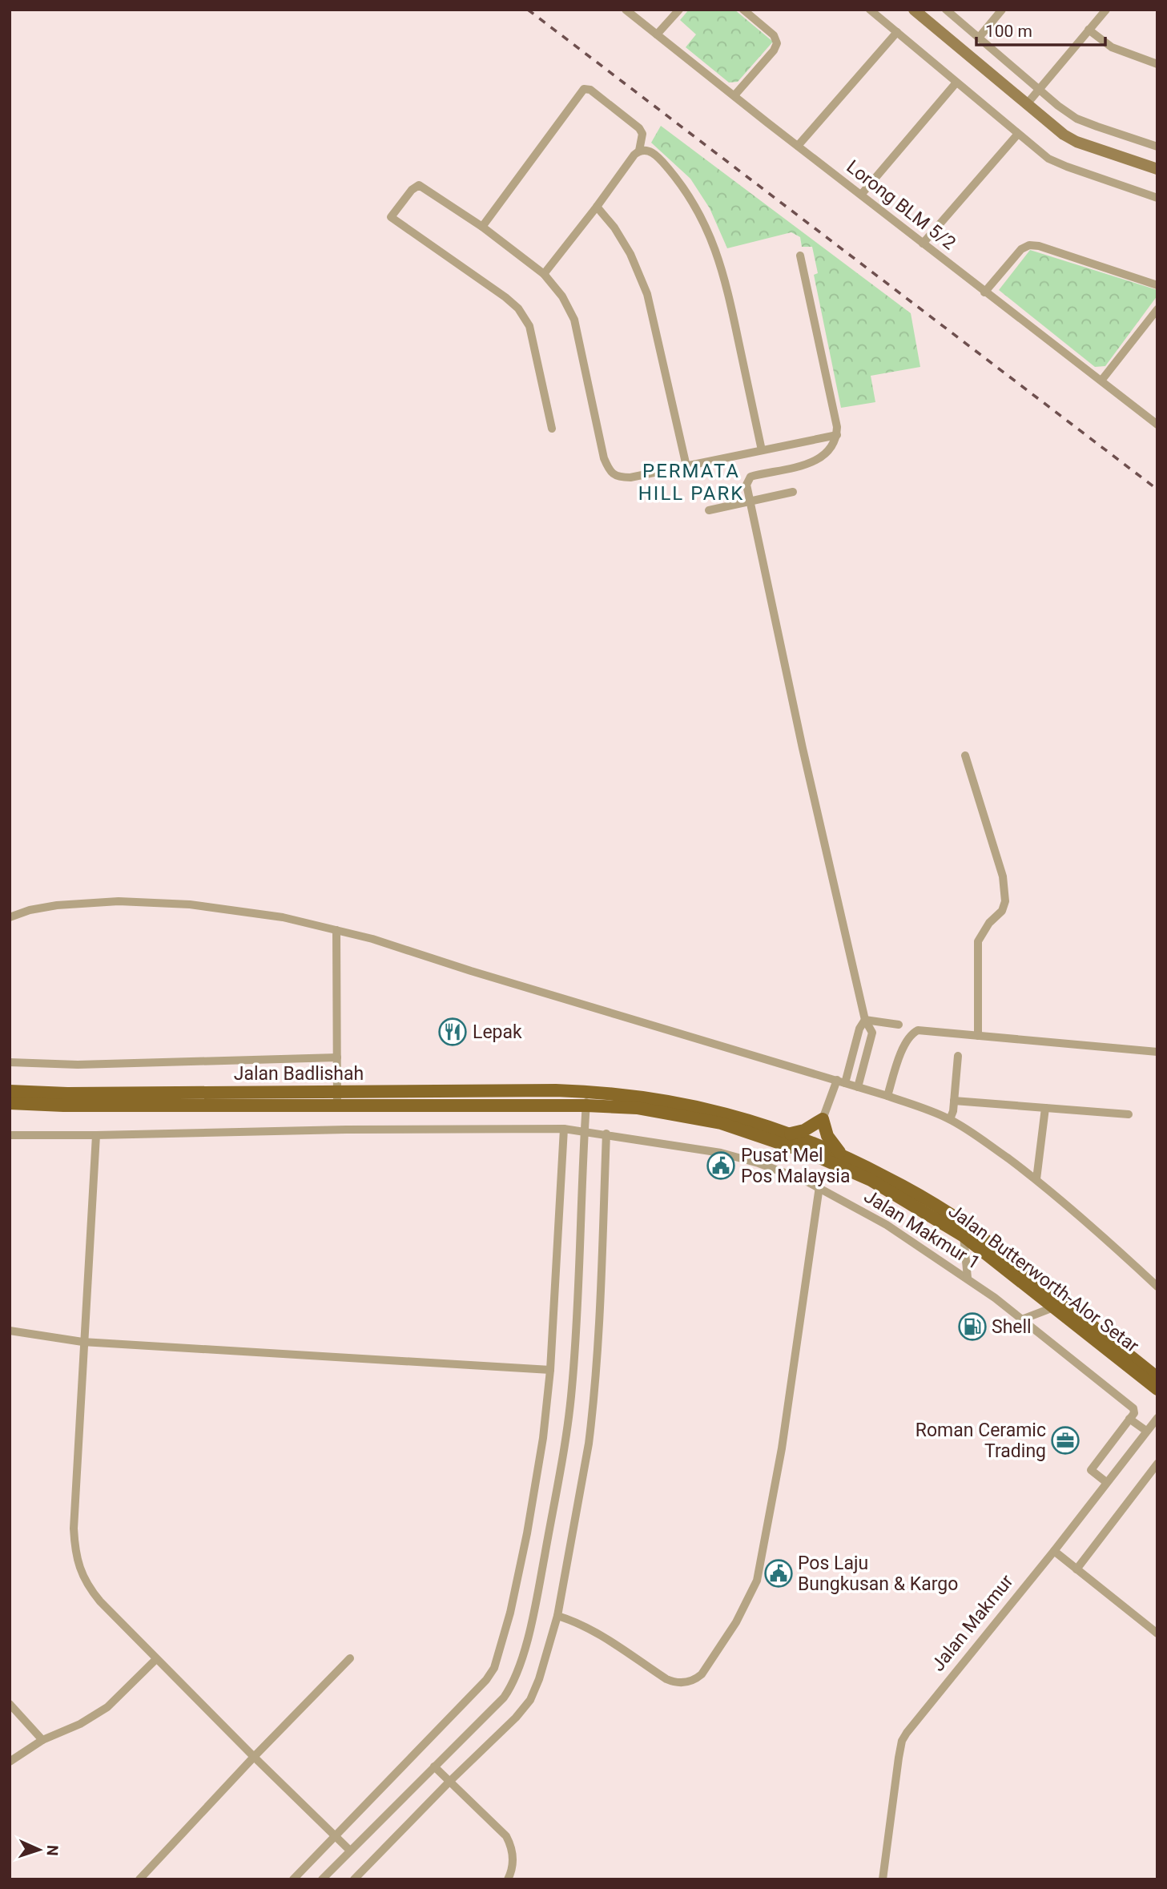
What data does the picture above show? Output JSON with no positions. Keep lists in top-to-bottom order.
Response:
{
  "streets": {
    "main road": ["Jalan Badlishah", "Jalan Butterworth-Alor Setar"],
    "street": ["Lorong BLM 5/2", "Jalan Makmur 1", "Jalan Makmur"]
  },
  "crossings": [
    ["Jalan Badlishah", "Jalan Butterworth-Alor Setar"]
  ],
  "districts": ["PERMATA HILL PARK"],
  "places": {
    "restaurant": ["Lepak"],
    "public building": ["Pusat Mel Pos Malaysia", "Pos Laju Bungkusan & Kargo"],
    "fuel station": ["Shell"],
    "office": ["Roman Ceramic Trading"]
  },
  "scale_bar": "100 m",
  "north": "right"
}
